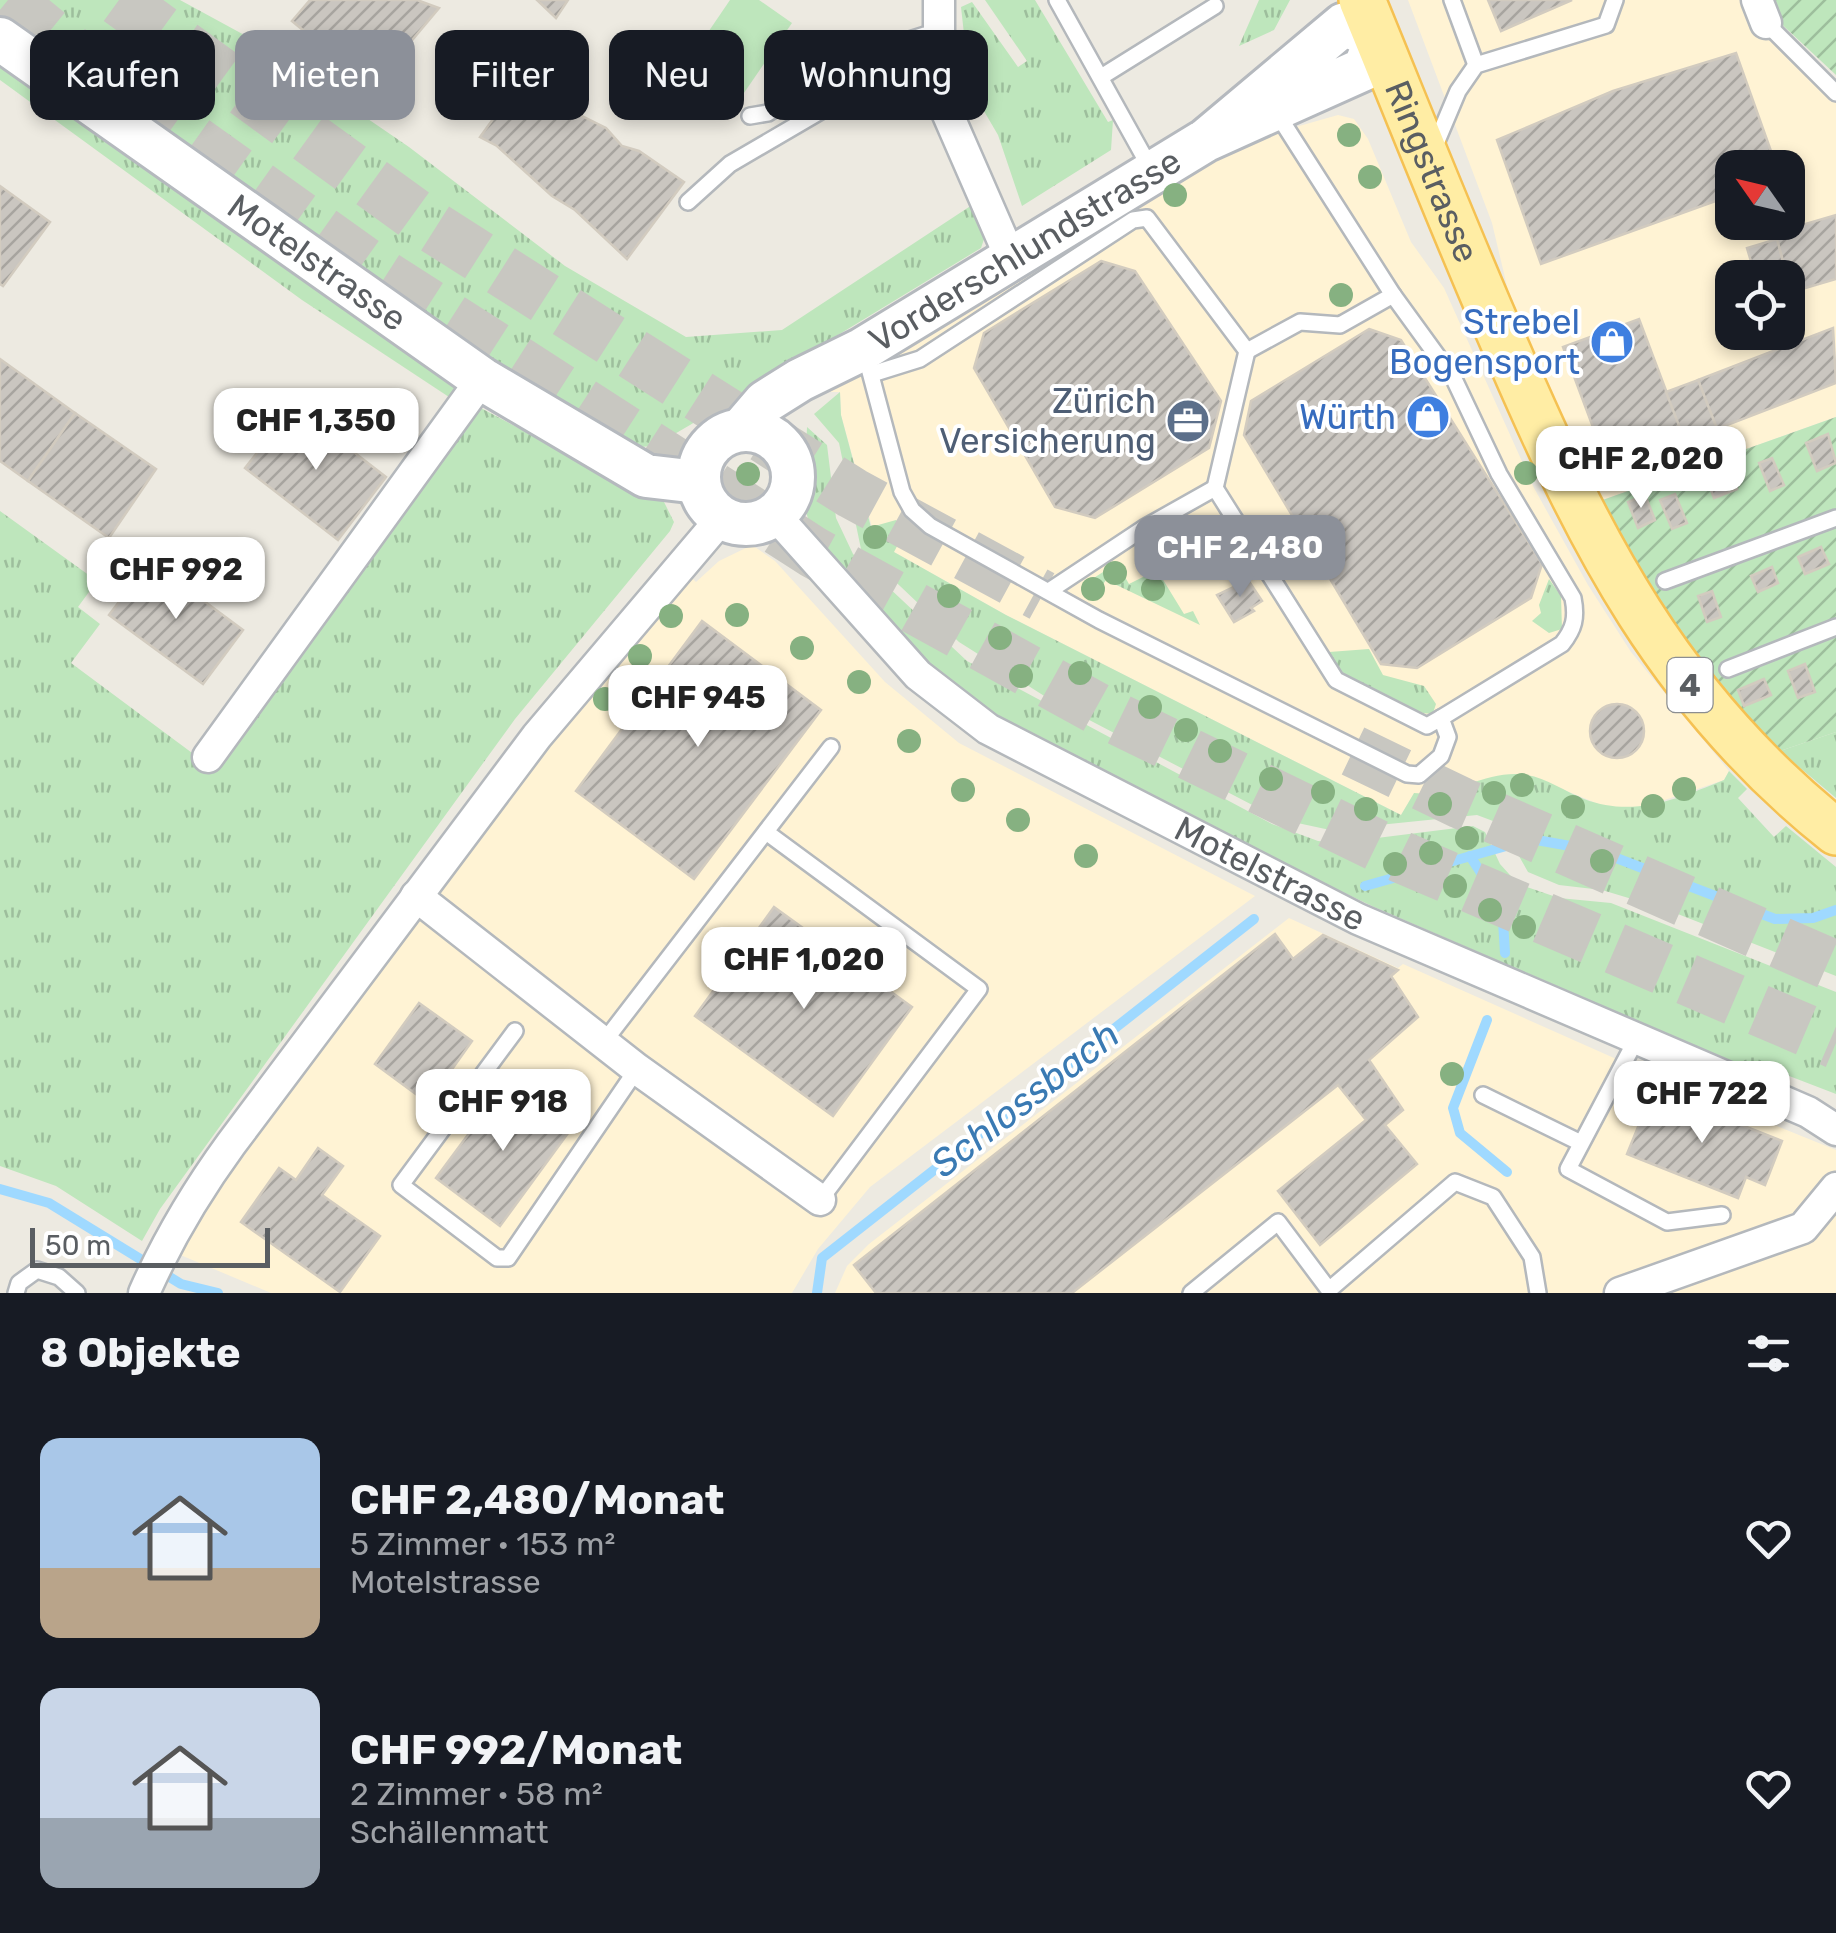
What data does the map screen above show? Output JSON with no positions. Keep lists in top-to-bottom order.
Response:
{
  "streets": {
    "main road": ["Ringstrasse", "4"],
    "street": ["Vorderschlundstrasse", "Motelstrasse"]
  },
  "crossings": [
    ["Ringstrasse", "Vorderschlundstrasse"],
    ["Vorderschlundstrasse", "Motelstrasse"]
  ],
  "water": ["Schlossbach"],
  "places": {
    "shop": ["Strebel Bogensport", "Würth"],
    "office": ["Zürich Versicherung"]
  },
  "scale_bar": "50 m",
  "north": "top left",
  "page": {
    "chip": [
      "Kaufen",
      "Mieten",
      "Filter",
      "Neu",
      "Wohnung"
    ],
    "price": [
      "CHF 1,350",
      "CHF 2,020",
      "CHF 2,480",
      "CHF 992",
      "CHF 945",
      "CHF 1,020",
      "CHF 722",
      "CHF 918"
    ],
    "scale": "50 m",
    "heading": "8 Objekte",
    "list": [
      {
        "name": "CHF 2,480/Monat",
        "note": "5 Zimmer · 153 m² · Motelstrasse"
      },
      {
        "name": "CHF 992/Monat",
        "note": "2 Zimmer · 58 m² · Schällenmatt"
      }
    ]
  }
}
